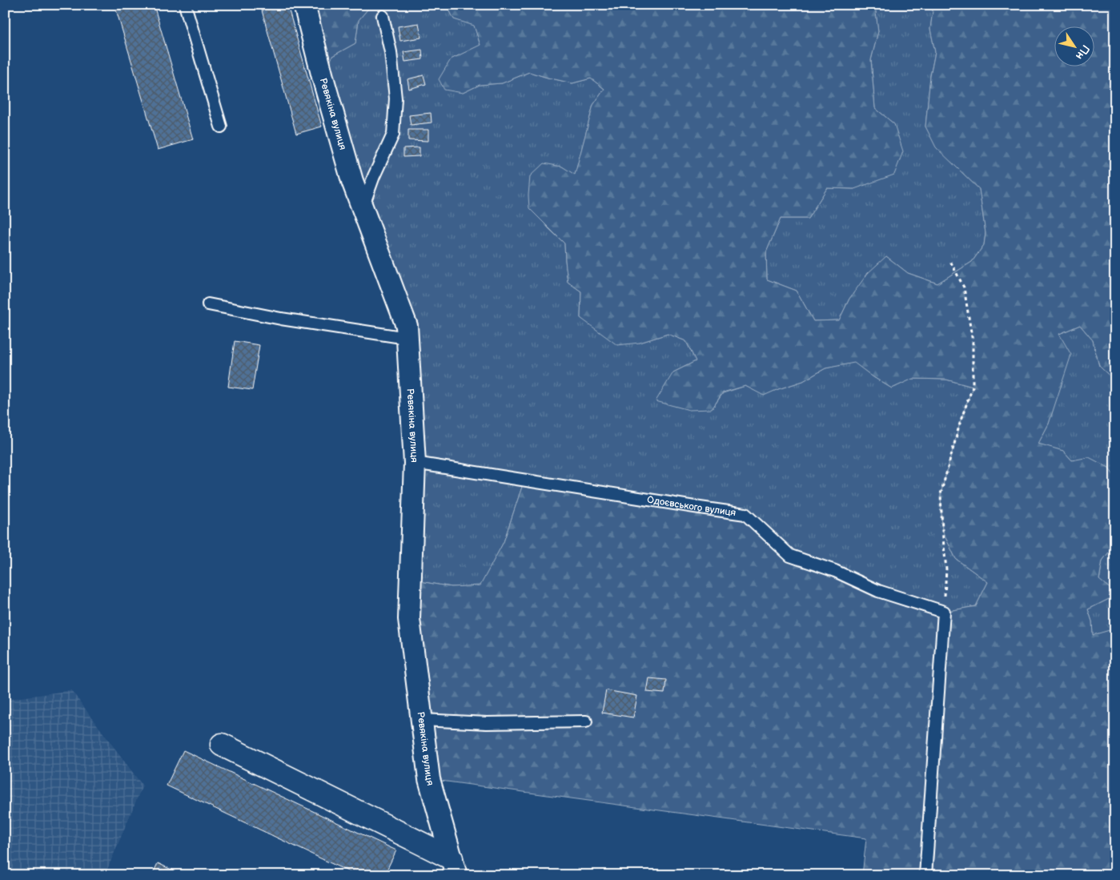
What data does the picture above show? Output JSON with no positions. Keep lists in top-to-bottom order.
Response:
{
  "streets": {
    "street": ["Ревякіна вулиця"],
    "lane": ["Одоєвського вулиця"]
  },
  "crossings": [
    ["Ревякіна вулиця", "Одоєвського вулиця"]
  ],
  "north": "bottom right"
}
